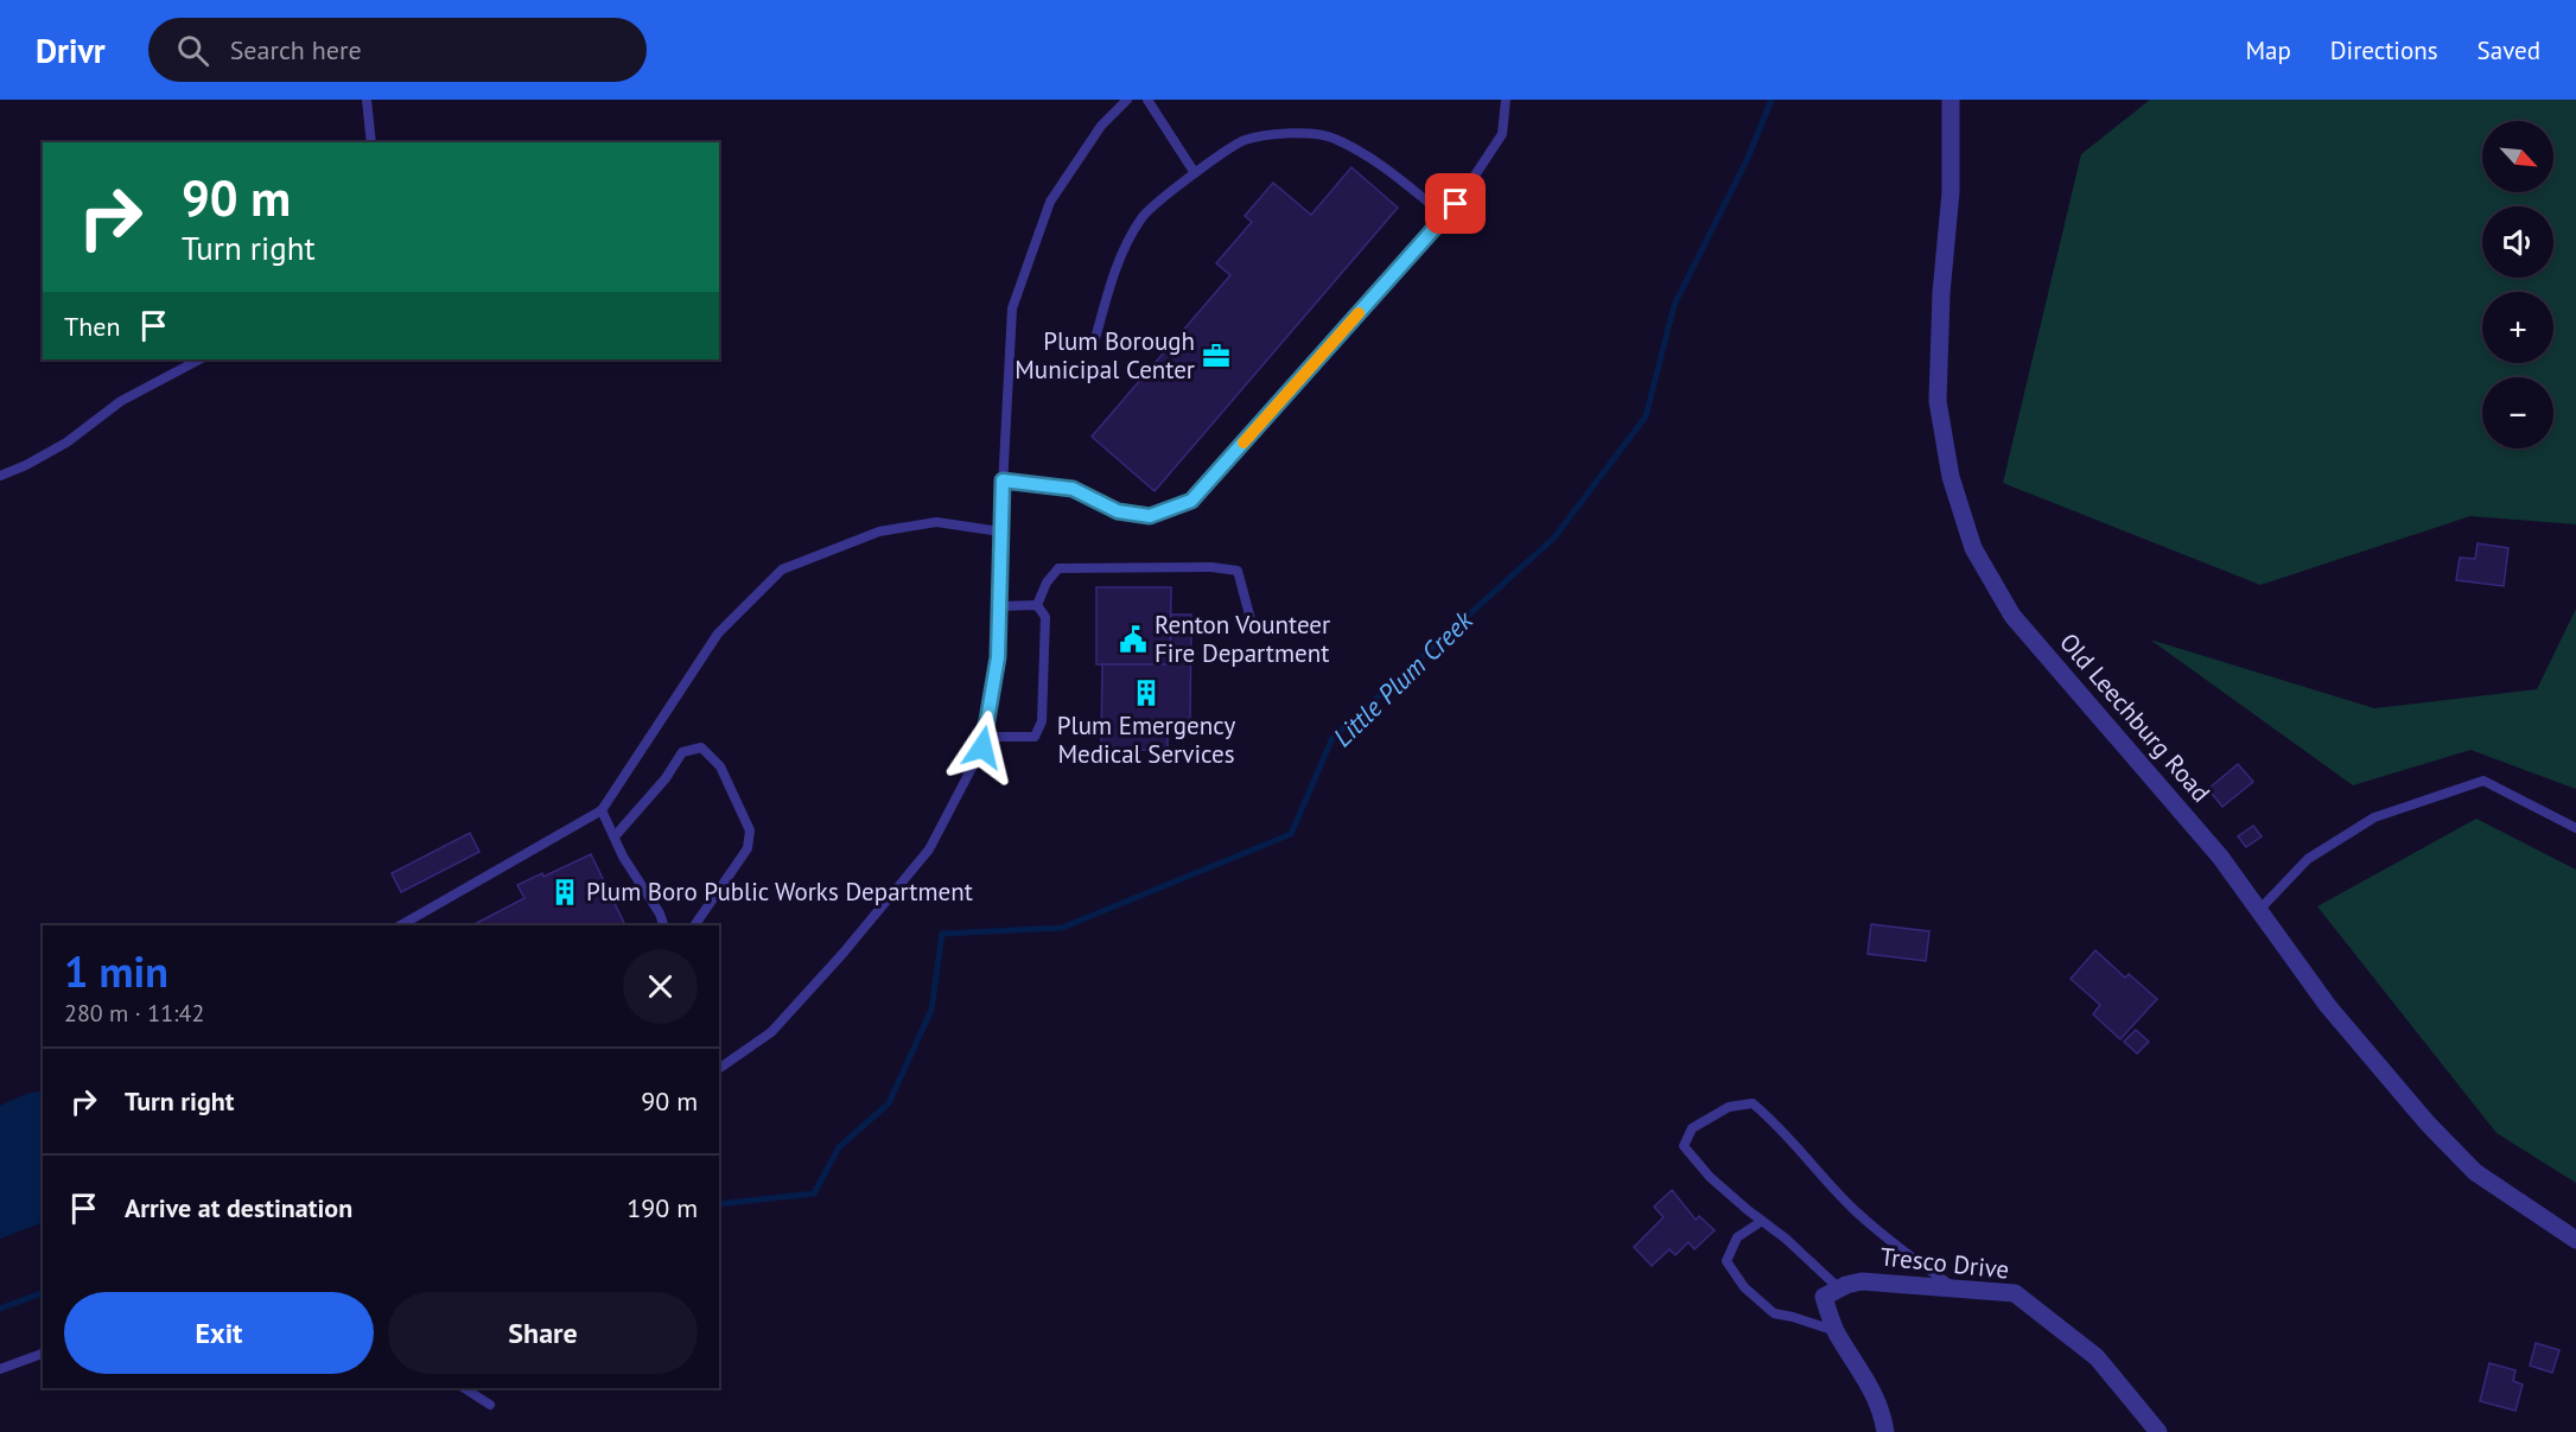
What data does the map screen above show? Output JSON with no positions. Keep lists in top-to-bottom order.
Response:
{
  "streets": {
    "street": ["Old Leechburg Road", "Tresco Drive"]
  },
  "water": ["Little Plum Creek"],
  "places": {
    "office": ["Plum Borough Municipal Center"],
    "public building": ["Renton Vounteer Fire Department"],
    "building": ["Plum Emergency Medical Services", "Plum Boro Public Works Department"]
  },
  "north": "bottom right",
  "page": {
    "header": "Drivr",
    "search": "Search here",
    "nav": ["Map", "Directions", "Saved"],
    "map_buttons": ["+", "−"],
    "turn": ["90 m", "Turn right"],
    "then": "Then",
    "heading": ["1 min", "280 m · 11:42"],
    "list": [
      {
        "name": "Turn right",
        "value": "90 m"
      },
      {
        "name": "Arrive at destination",
        "value": "190 m"
      }
    ],
    "buttons": ["Exit", "Share"]
  }
}
